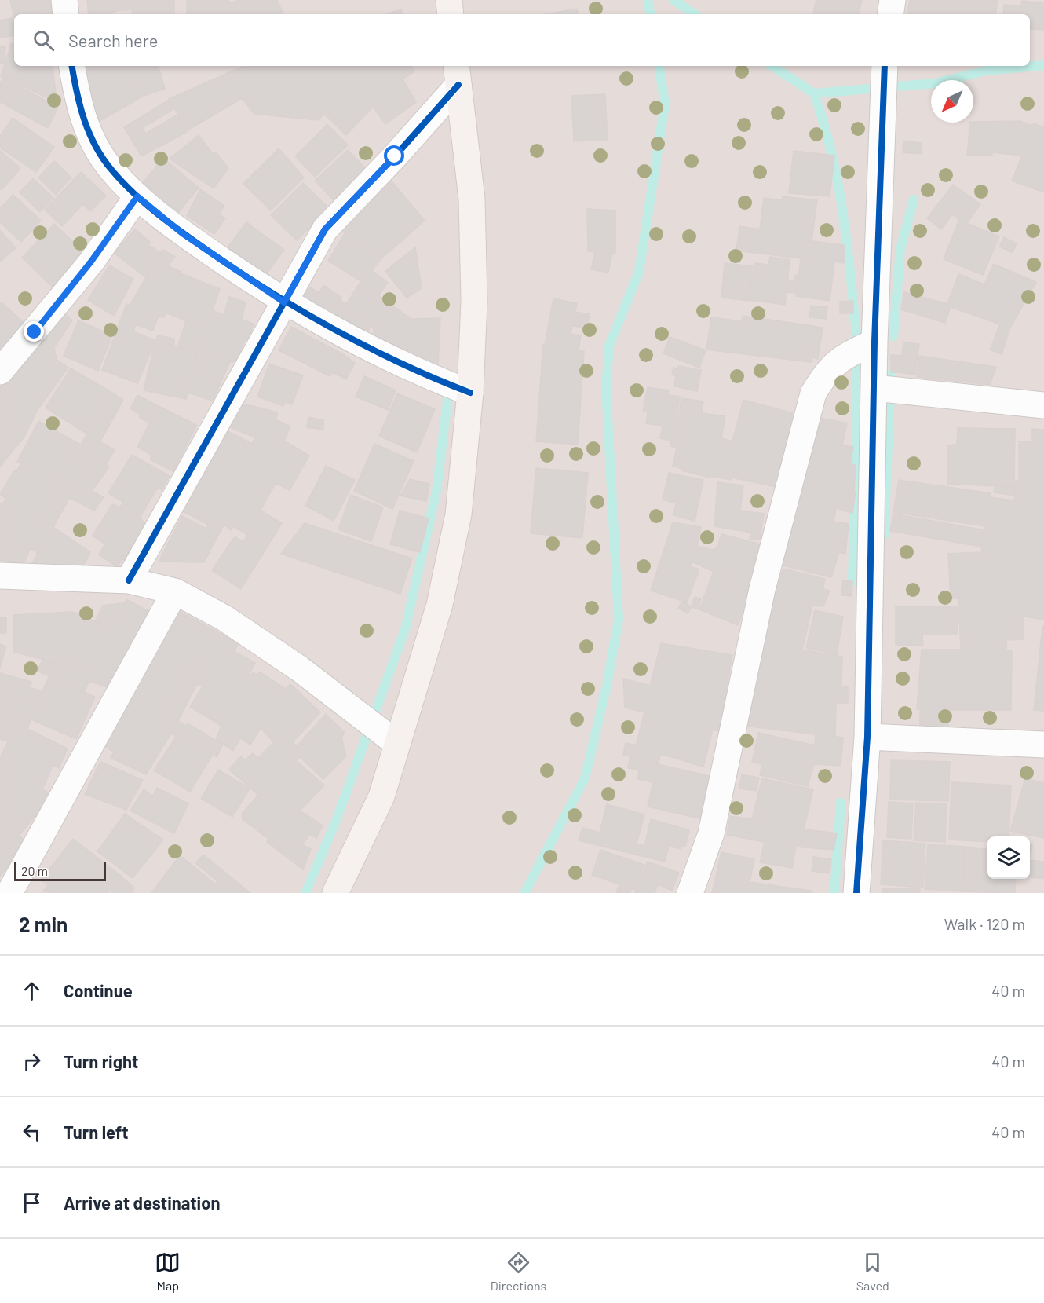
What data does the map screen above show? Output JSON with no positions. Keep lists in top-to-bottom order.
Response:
{
  "scale_bar": "20 m",
  "north": "bottom left",
  "page": {
    "search": "Search here",
    "scale": "20 m",
    "heading": ["2 min", "Walk · 120 m"],
    "list": [
      ["Continue", "40 m"],
      ["Turn right", "40 m"],
      ["Turn left", "40 m"],
      "Arrive at destination"
    ],
    "nav": ["Map", "Directions", "Saved"]
  }
}
